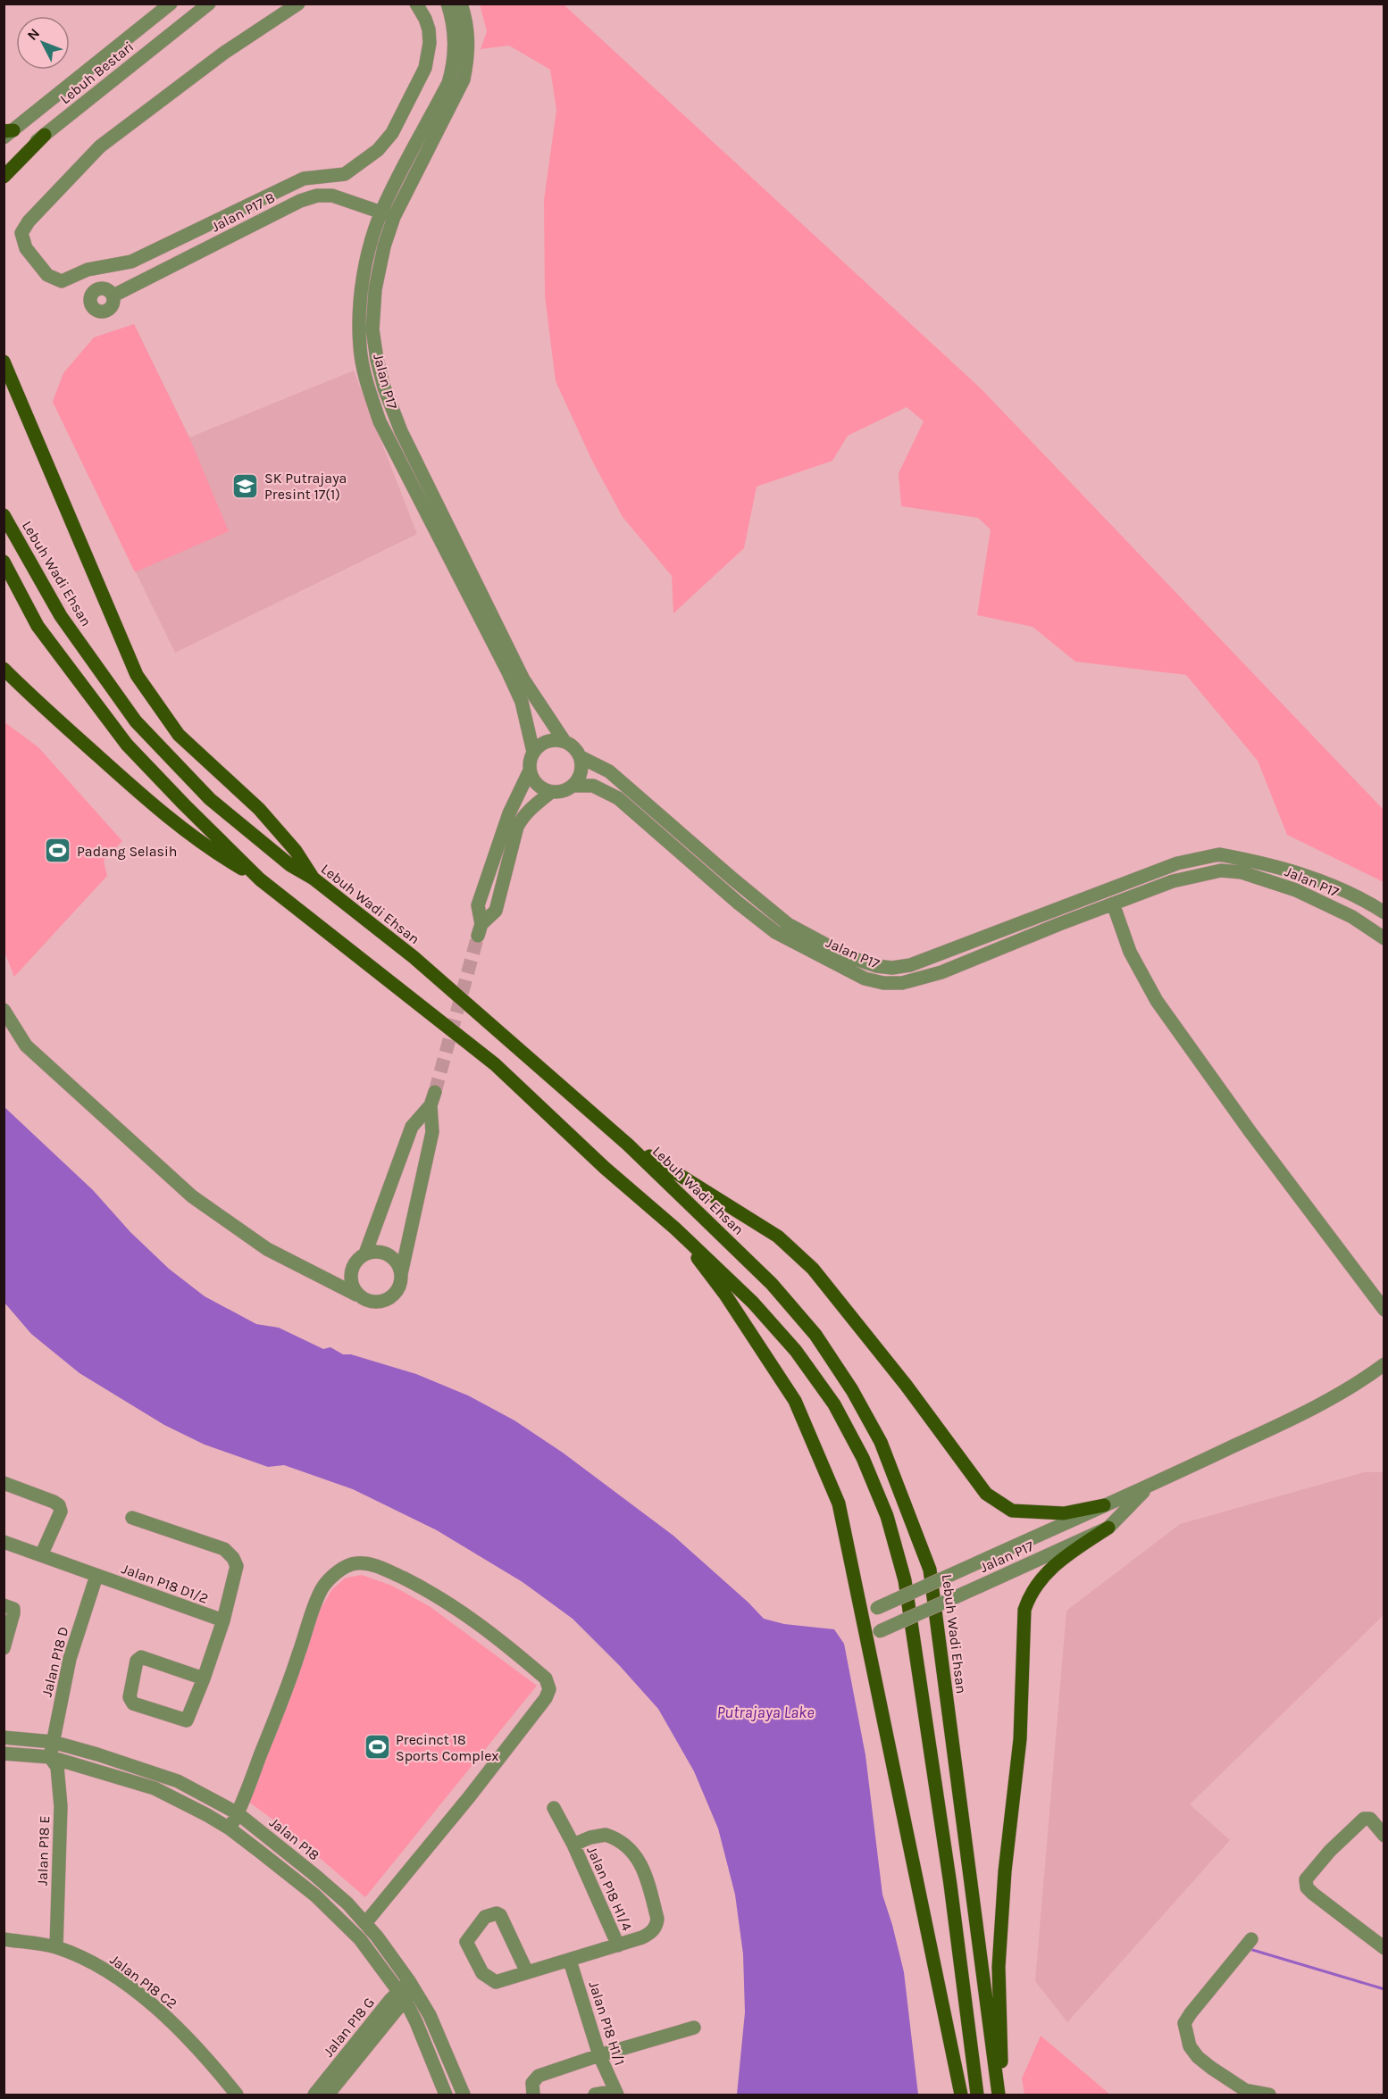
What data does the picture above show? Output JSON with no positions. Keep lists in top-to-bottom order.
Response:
{
  "streets": {
    "main road": ["Lebuh Wadi Ehsan"],
    "street": [
      "Lebuh Bestari",
      "Jalan P17 B",
      "Jalan P17",
      "Jalan P18 D1/2",
      "Jalan P18 D",
      "Jalan P18",
      "Jalan P18 E",
      "Jalan P18 H1/4",
      "Jalan P18 C2",
      "Jalan P18 H1/1",
      "Jalan P18 G"
    ]
  },
  "crossings": [
    ["Jalan P17 B", "Jalan P17"],
    ["Jalan P18 D1/2", "Jalan P18 D"],
    ["Jalan P18 D", "Jalan P18"],
    ["Jalan P18 D", "Jalan P18 E"],
    ["Jalan P18", "Jalan P18 E"],
    ["Jalan P18", "Jalan P18 G"],
    ["Jalan P18 E", "Jalan P18 C2"],
    ["Jalan P18 H1/4", "Jalan P18 H1/1"]
  ],
  "water": ["Putrajaya Lake"],
  "places": {
    "school or university": ["SK Putrajaya Presint 17(1)"],
    "sports": ["Padang Selasih", "Precinct 18 Sports Complex"]
  },
  "north": "top left"
}
